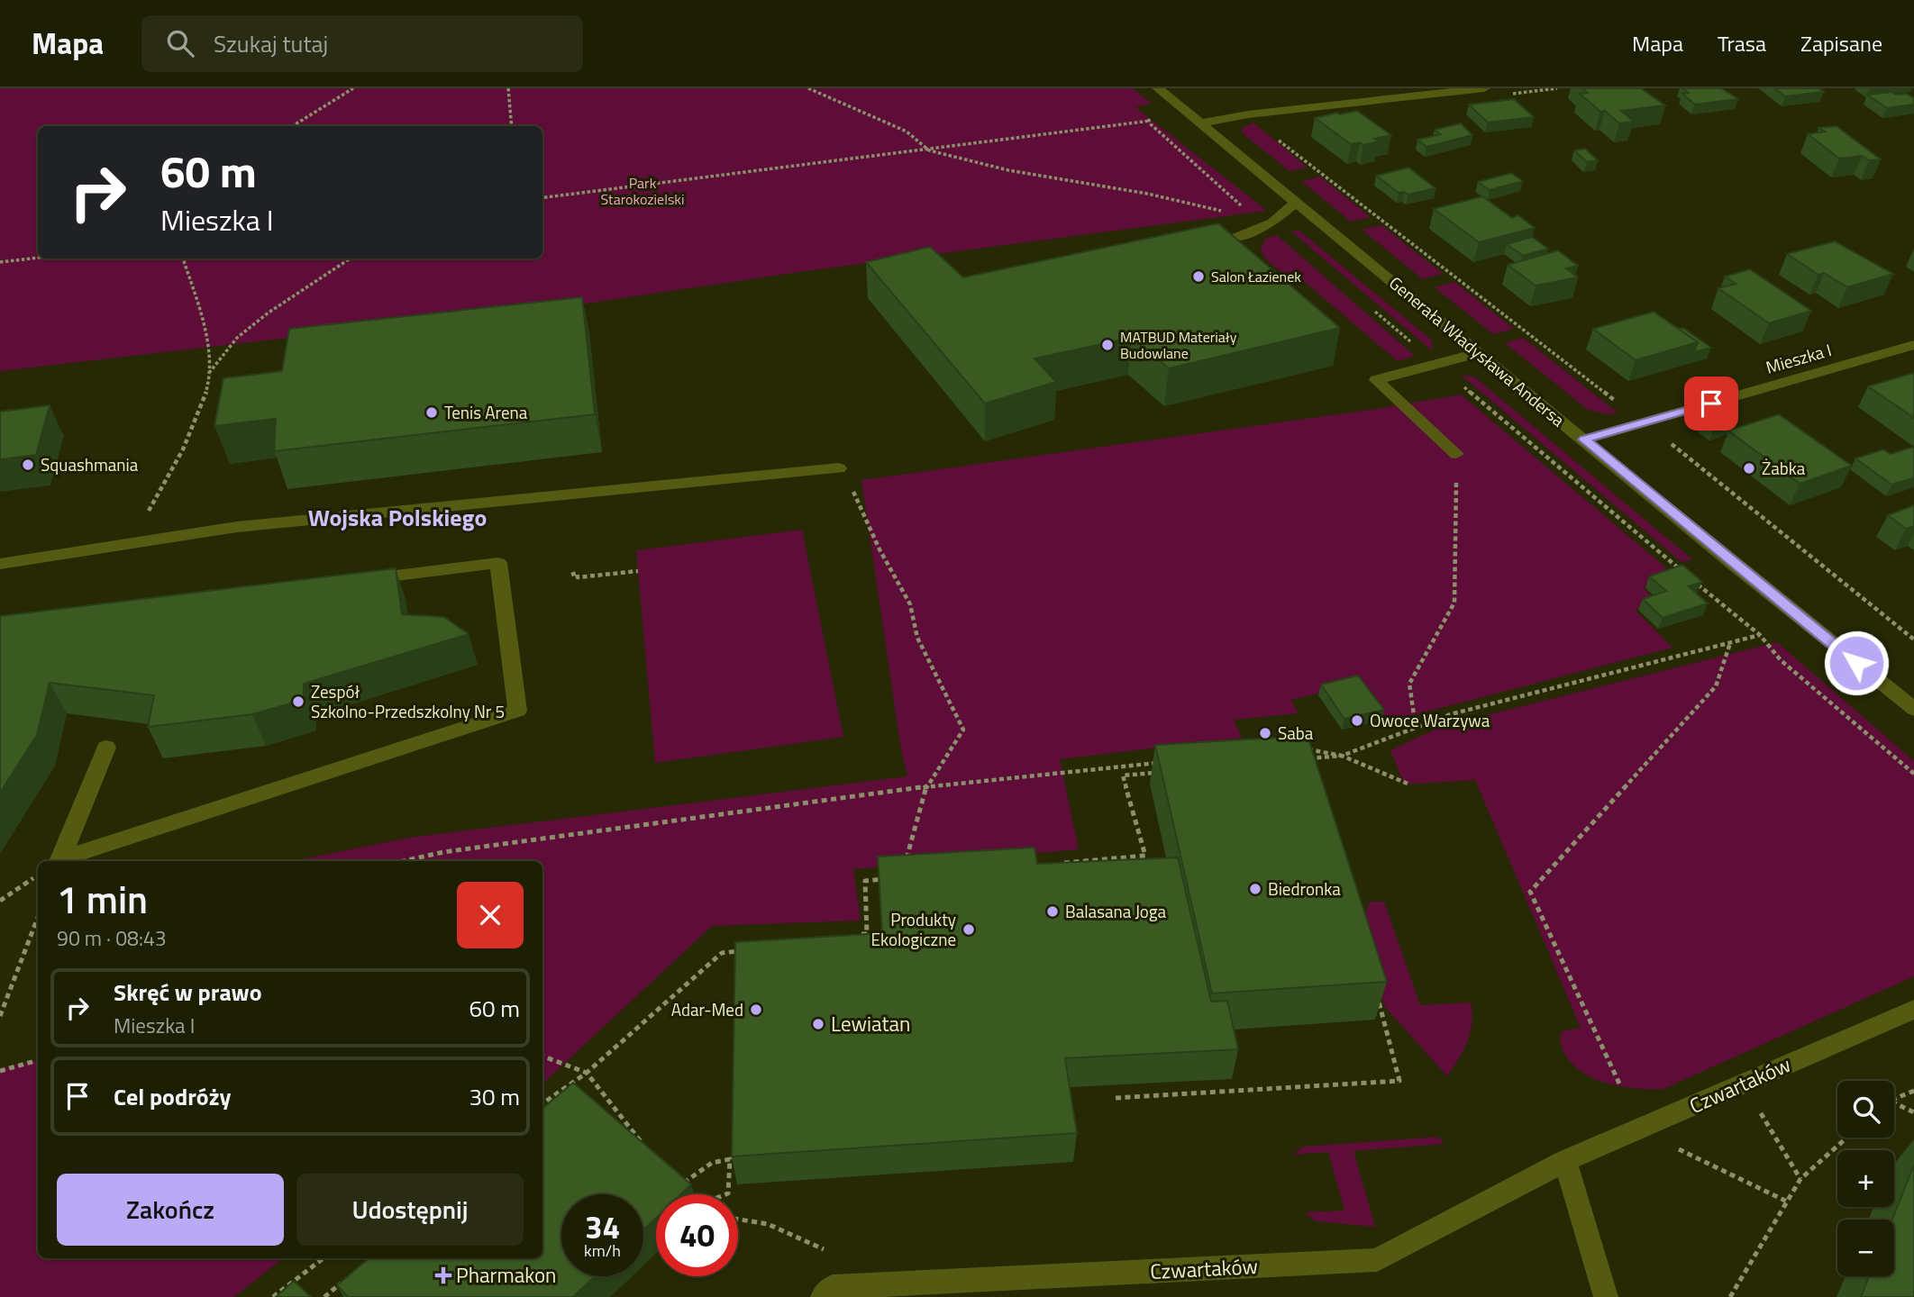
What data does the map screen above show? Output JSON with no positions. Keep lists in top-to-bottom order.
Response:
{
  "streets": {
    "street": ["Generała Władysława Andersa", "Mieszka I", "Czwartaków"]
  },
  "crossings": [
    ["Generała Władysława Andersa", "Mieszka I"]
  ],
  "districts": ["Wojska Polskiego"],
  "parks": ["Park Starokozielski"],
  "places": {
    "other": [
      "Salon Łazienek",
      "MATBUD Materiały Budowlane",
      "Tenis Arena",
      "Squashmania",
      "Żabka",
      "Zespół Szkolno-Przedszkolny Nr 5",
      "Owoce Warzywa",
      "Saba",
      "Biedronka",
      "Balasana Joga",
      "Produkty Ekologiczne",
      "Adar-Med",
      "Lewiatan"
    ],
    "health": ["Pharmakon"]
  },
  "page": {
    "header": "Mapa",
    "search": "Szukaj tutaj",
    "nav": ["Mapa", "Trasa", "Zapisane"],
    "turn": ["60 m", "Mieszka I"],
    "heading": ["1 min", "90 m · 08:43"],
    "list": [
      {
        "name": "Skręć w prawo",
        "note": "Mieszka I",
        "value": "60 m"
      },
      {
        "name": "Cel podróży",
        "value": "30 m"
      }
    ],
    "map_buttons": ["+", "−"],
    "buttons": ["Zakończ", "Udostępnij"],
    "speed": "34 km/h",
    "limit": "40"
  }
}
